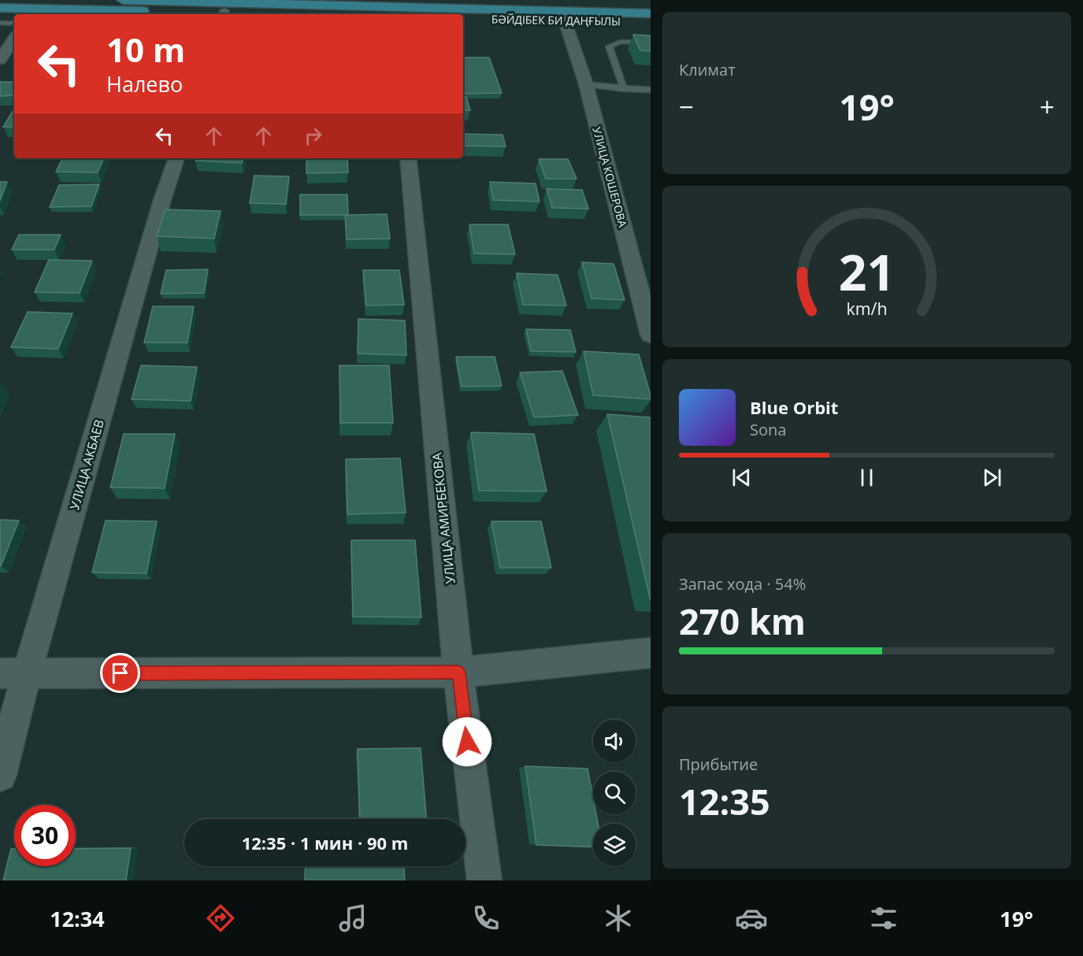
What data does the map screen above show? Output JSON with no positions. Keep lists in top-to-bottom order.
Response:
{
  "streets": {
    "main road": ["БӘЙДІБЕК БИ ДАҢҒЫЛЫ"],
    "street": ["УЛИЦА КОШЕРОВА", "УЛИЦА АКБАЕВ", "УЛИЦА АМИРБЕКОВА"]
  },
  "crossings": [
    ["БӘЙДІБЕК БИ ДАҢҒЫЛЫ", "УЛИЦА КОШЕРОВА"]
  ],
  "page": {
    "tile": [
      "Климат",
      ["Запас хода · 54%", "270 km"],
      ["Прибытие", "12:35"]
    ],
    "turn": ["10 m", "Налево"],
    "heat": ["−", "19°", "+"],
    "song": ["Blue Orbit", "Sona"],
    "limit": "30",
    "trip": "12:35 · 1 мин · 90 m",
    "tabs": ["12:34", "19°"],
    "gauge": ["21", "km/h"]
  }
}
